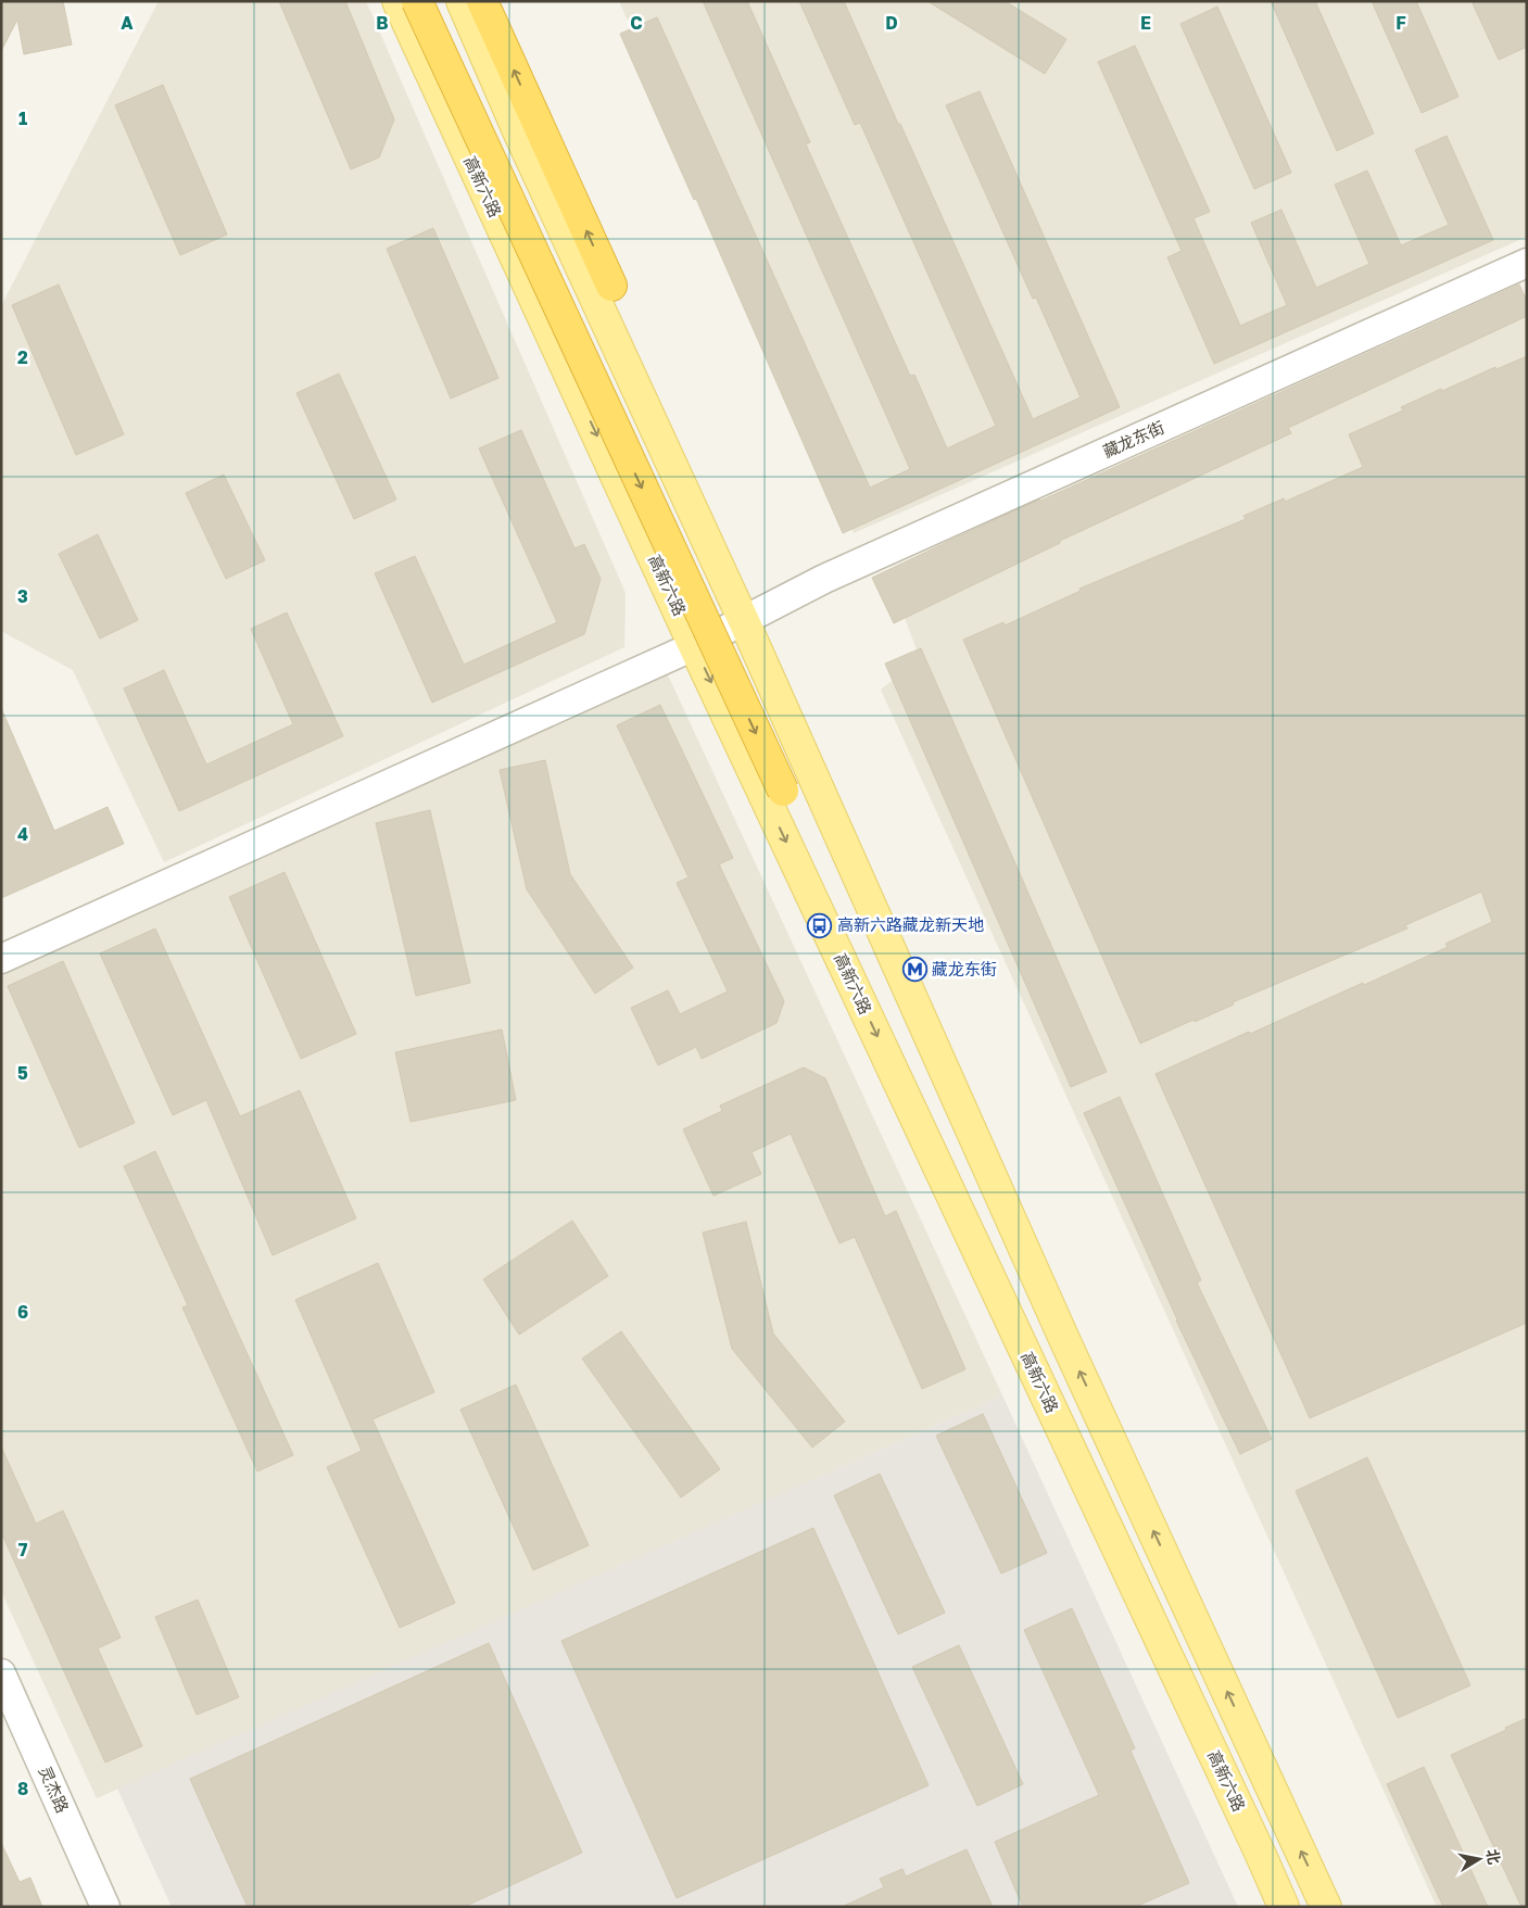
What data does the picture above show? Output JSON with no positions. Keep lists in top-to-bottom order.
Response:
{
  "streets": {
    "main road": ["高新六路"],
    "street": ["藏龙东街", "灵杰路"]
  },
  "crossings": [
    ["高新六路", "藏龙东街"]
  ],
  "places": {
    "bus stop": ["高新六路藏龙新天地"],
    "metro station": ["藏龙东街"]
  },
  "north": "right",
  "grid": {
    "columns": [
      "A",
      "B",
      "C",
      "D",
      "E",
      "F"
    ],
    "rows": [
      "1",
      "2",
      "3",
      "4",
      "5",
      "6",
      "7",
      "8"
    ]
  }
}
